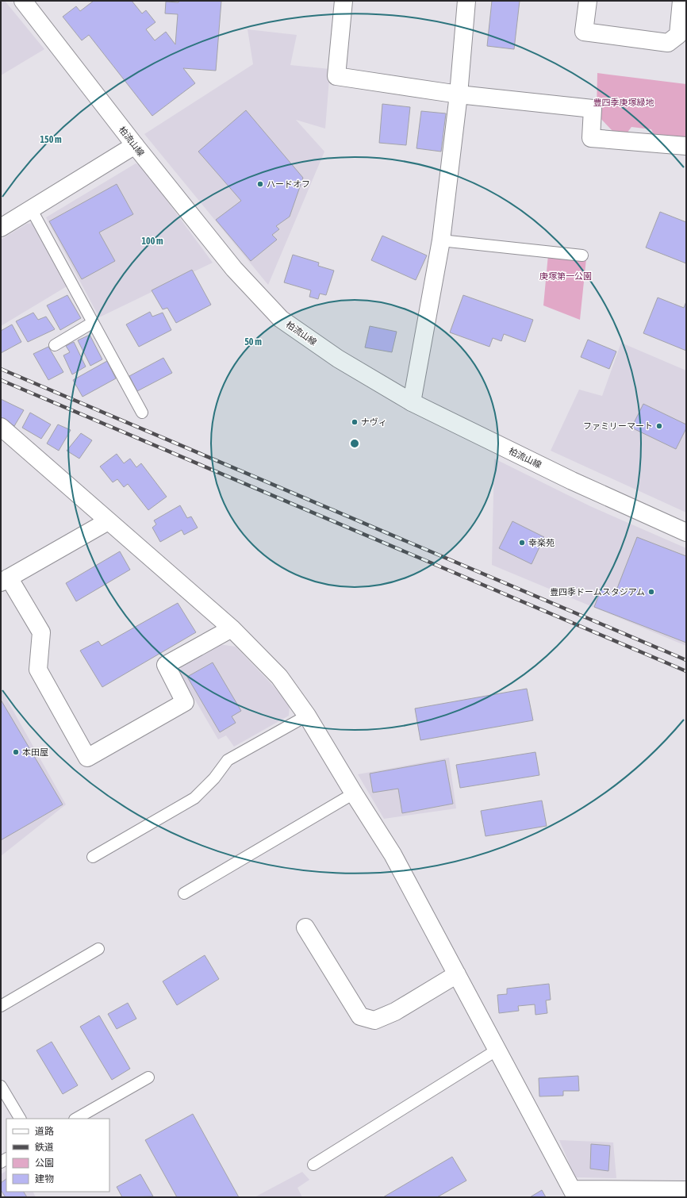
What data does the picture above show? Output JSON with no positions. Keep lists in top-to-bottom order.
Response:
{
  "streets": {
    "street": ["柏流山線"]
  },
  "parks": ["豊四季庚塚緑地", "庚塚第一公園"],
  "places": [
    "ハードオフ",
    "ナヴィ",
    "ファミリーマート",
    "幸楽苑",
    "豊四季ドームスタジアム",
    "本田屋"
  ],
  "legend": [
    "道路",
    "鉄道",
    "公園",
    "建物"
  ],
  "rings": ["150 m", "100 m", "50 m"]
}
